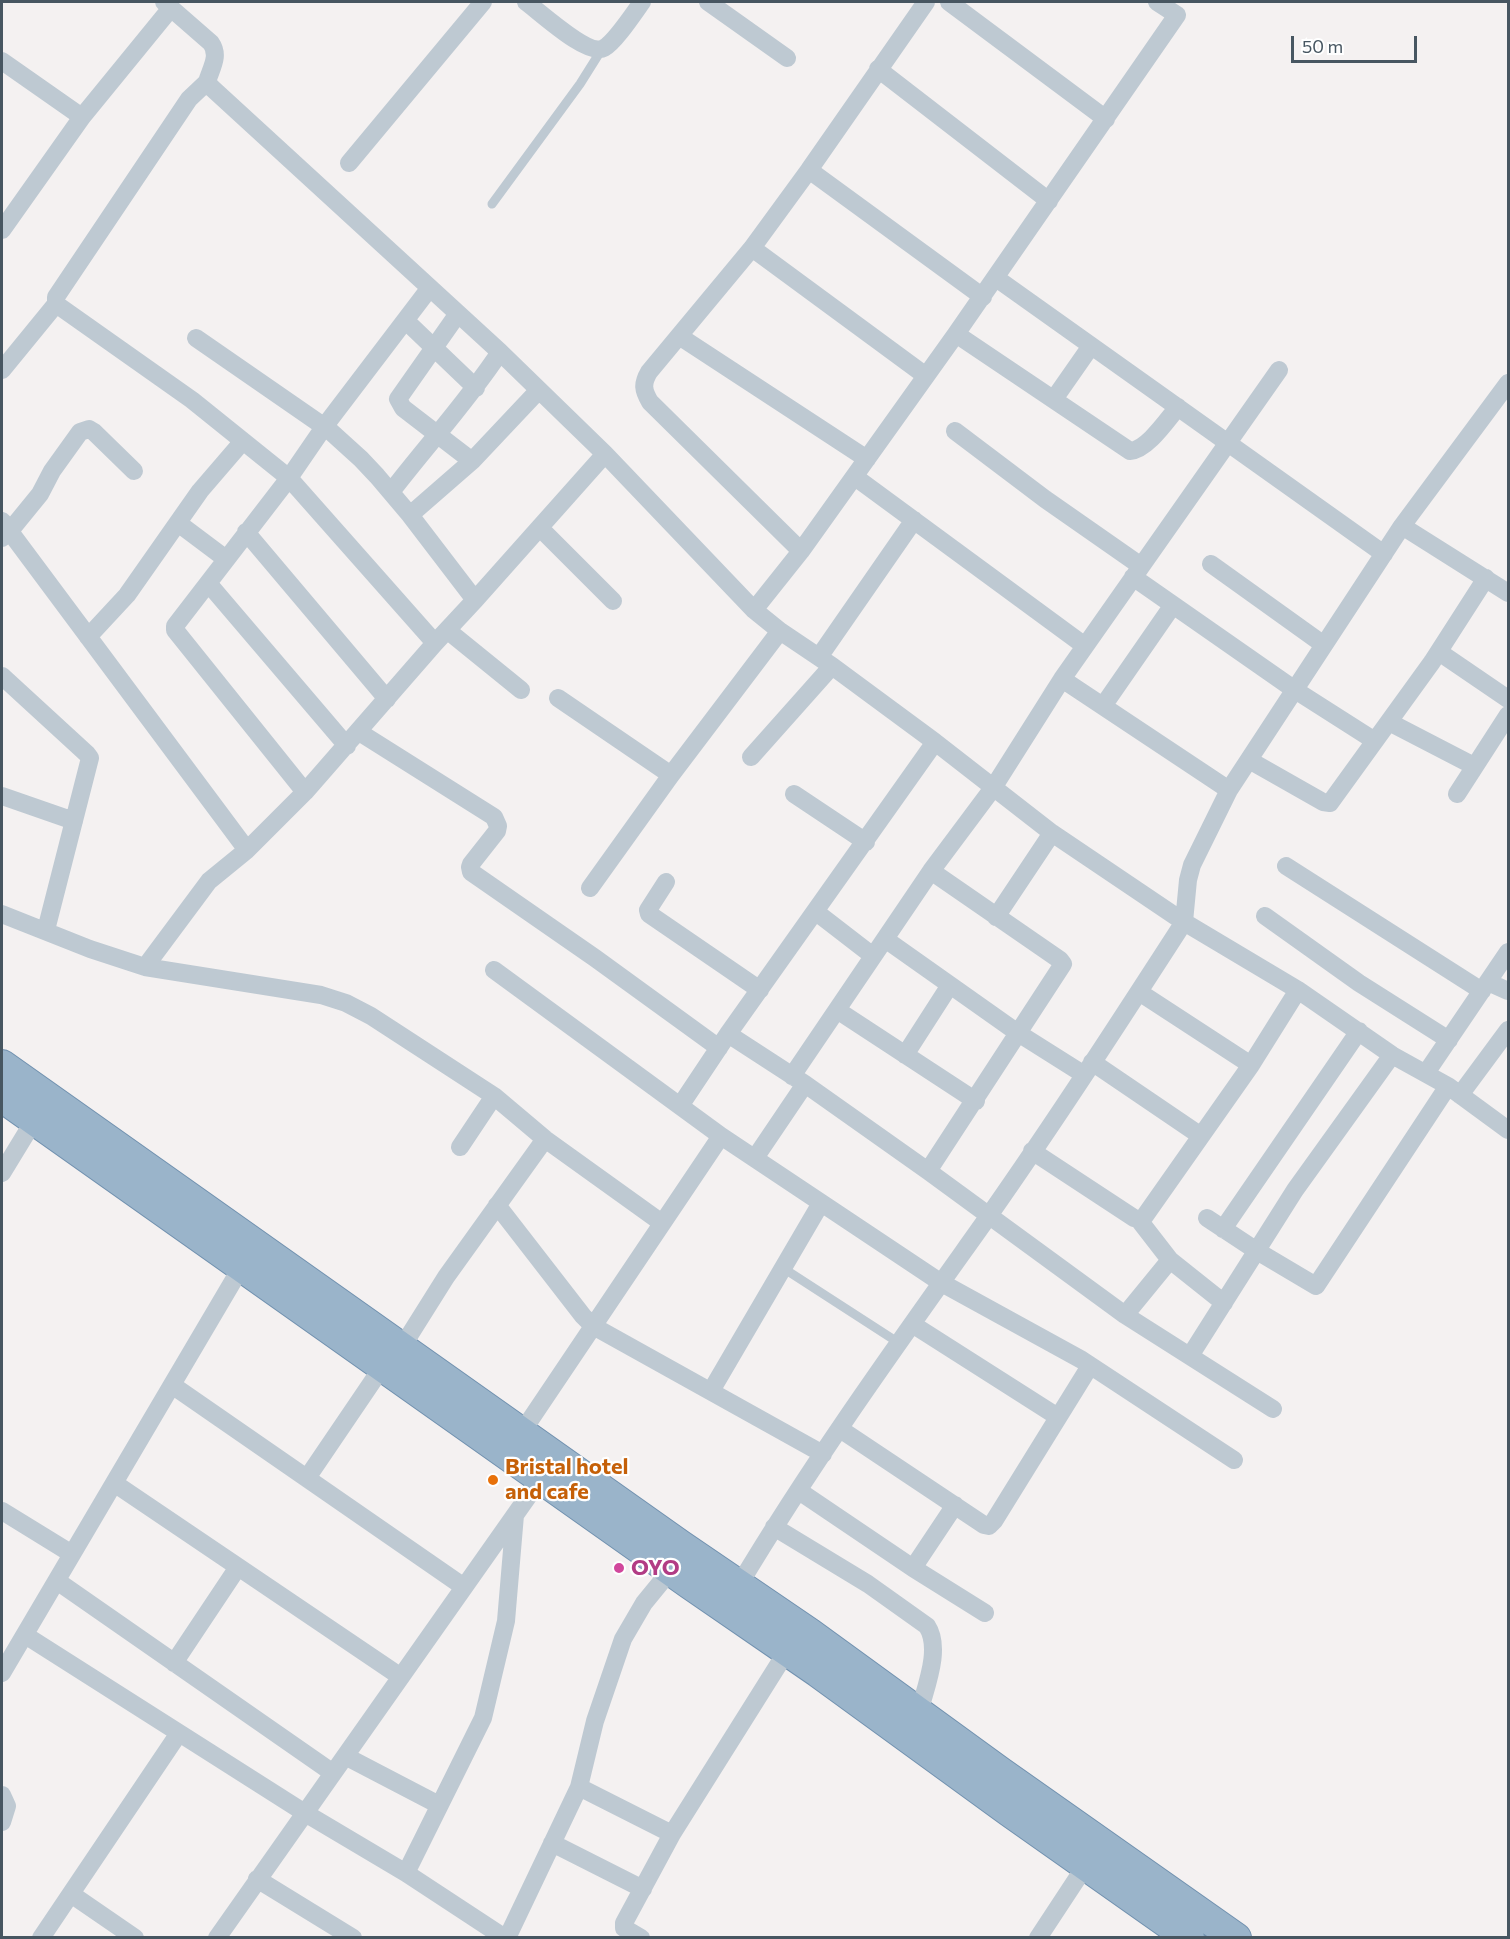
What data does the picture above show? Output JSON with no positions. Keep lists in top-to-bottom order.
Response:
{
  "places": ["Bristal hotel and cafe", "OYO"],
  "scale_bar": "50 m"
}
